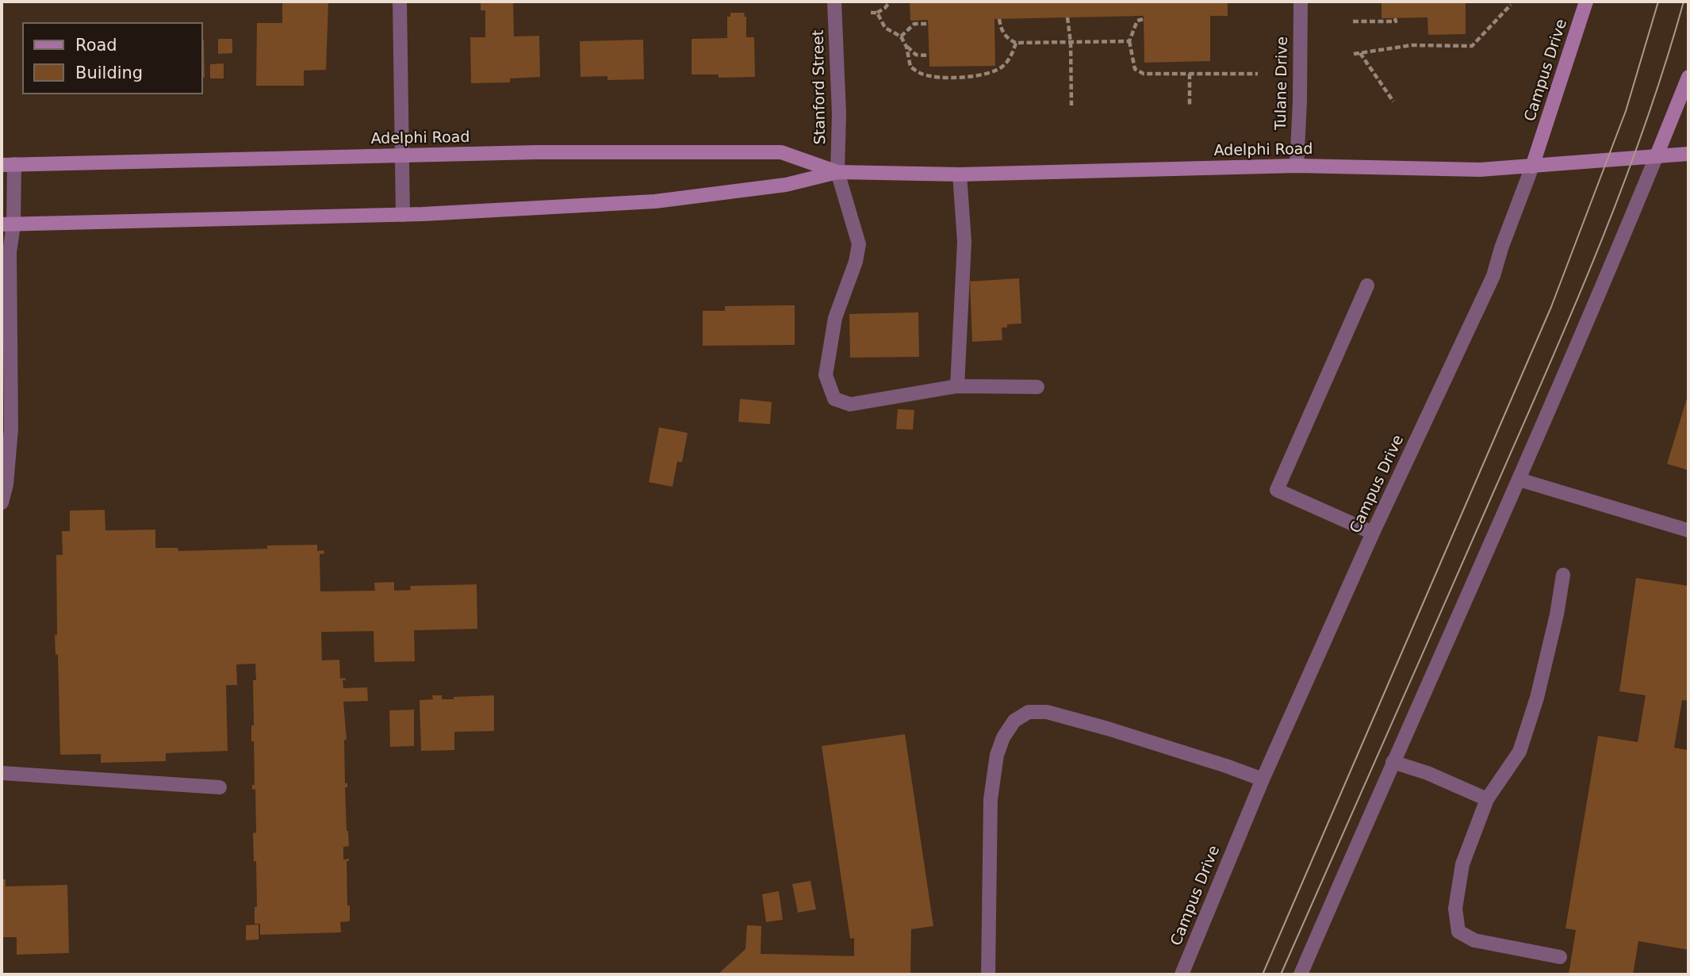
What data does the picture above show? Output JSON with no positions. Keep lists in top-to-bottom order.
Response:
{
  "streets": {
    "main road": ["Campus Drive", "Adelphi Road"],
    "street": ["Tulane Drive", "Stanford Street"]
  },
  "crossings": [
    ["Campus Drive", "Adelphi Road"],
    ["Tulane Drive", "Adelphi Road"],
    ["Stanford Street", "Adelphi Road"]
  ],
  "legend": ["Road", "Building"]
}
